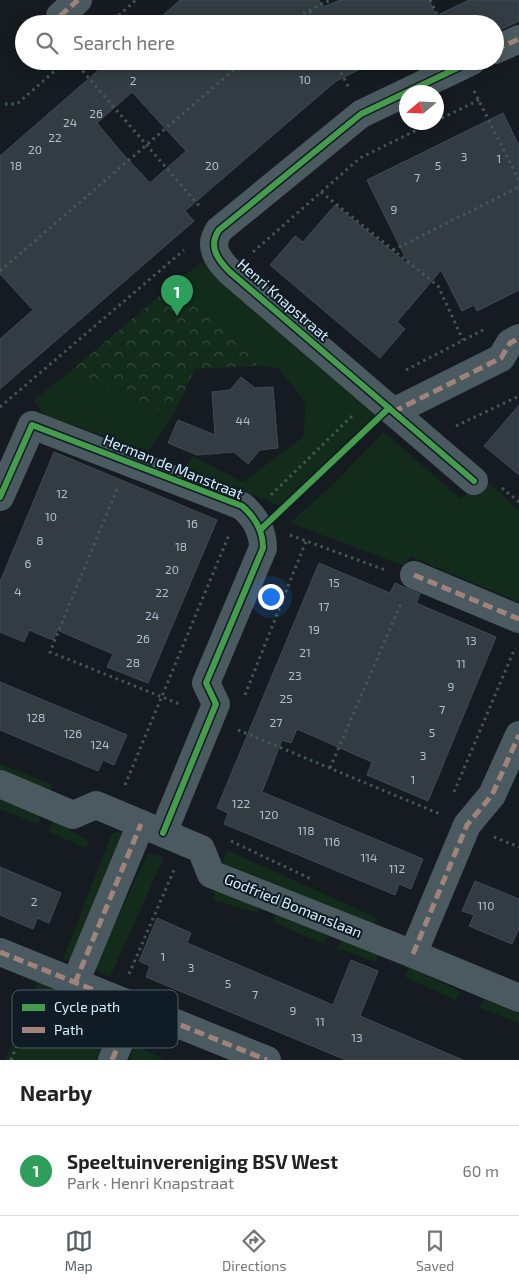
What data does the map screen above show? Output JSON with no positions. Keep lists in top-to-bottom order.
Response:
{
  "streets": {
    "street": ["Henri Knapstraat", "Herman de Manstraat", "Godfried Bomanslaan"]
  },
  "house_numbers": [
    "10",
    "2",
    "26",
    "24",
    "22",
    "20",
    "3",
    "1",
    "18",
    "20",
    "5",
    "7",
    "9",
    "44",
    "12",
    "10",
    "16",
    "8",
    "18",
    "6",
    "20",
    "15",
    "4",
    "22",
    "17",
    "24",
    "19",
    "26",
    "13",
    "21",
    "28",
    "11",
    "23",
    "9",
    "25",
    "7",
    "128",
    "27",
    "5",
    "126",
    "124",
    "3",
    "1",
    "122",
    "120",
    "118",
    "116",
    "114",
    "112",
    "2",
    "110",
    "1",
    "3",
    "5",
    "7",
    "9",
    "11",
    "13"
  ],
  "legend": ["Cycle path", "Path"],
  "north": "left",
  "page": {
    "search": "Search here",
    "pins": "1",
    "heading": "Nearby",
    "list": [
      {
        "mark": "1",
        "name": "Speeltuinvereniging BSV West",
        "note": "Park · Henri Knapstraat",
        "value": "60 m"
      }
    ],
    "nav": ["Map", "Directions", "Saved"]
  }
}
